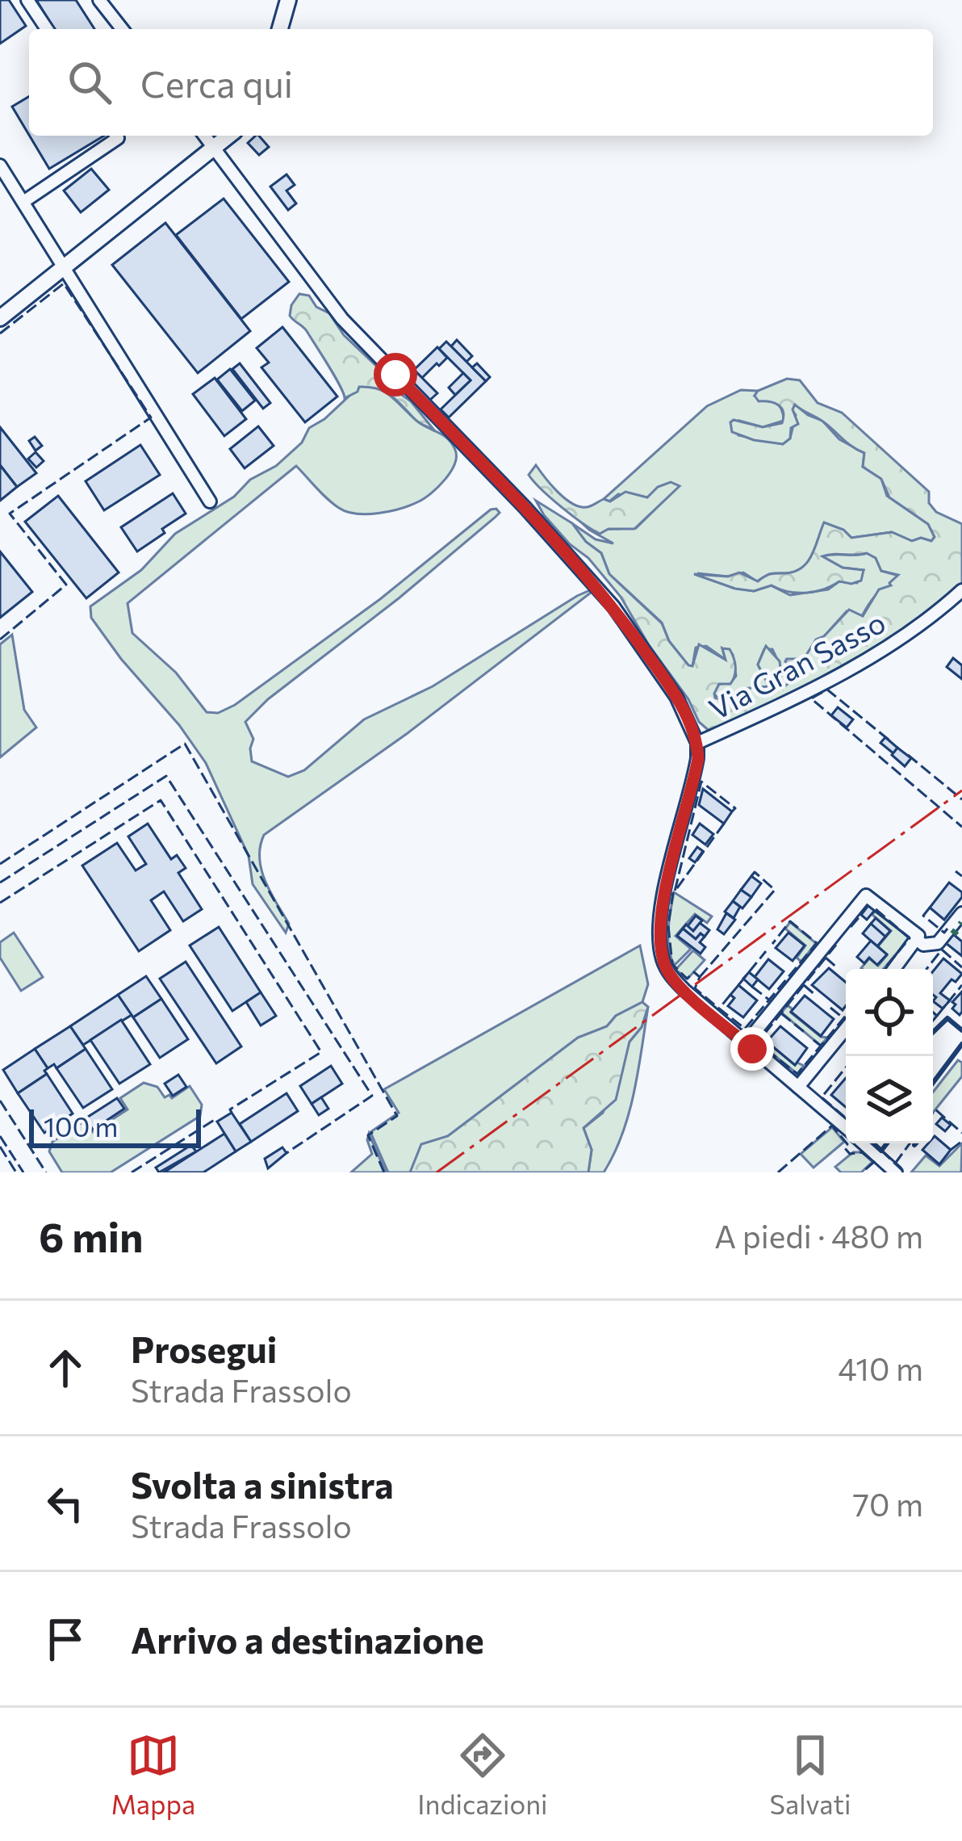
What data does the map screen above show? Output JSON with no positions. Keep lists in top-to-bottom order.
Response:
{
  "streets": {
    "street": ["Via Gran Sasso"]
  },
  "scale_bar": "100 m",
  "page": {
    "search": "Cerca qui",
    "scale": "100 m",
    "heading": ["6 min", "A piedi · 480 m"],
    "list": [
      ["Prosegui", "Strada Frassolo", "410 m"],
      ["Svolta a sinistra", "Strada Frassolo", "70 m"],
      "Arrivo a destinazione"
    ],
    "nav": ["Mappa", "Indicazioni", "Salvati"]
  }
}
